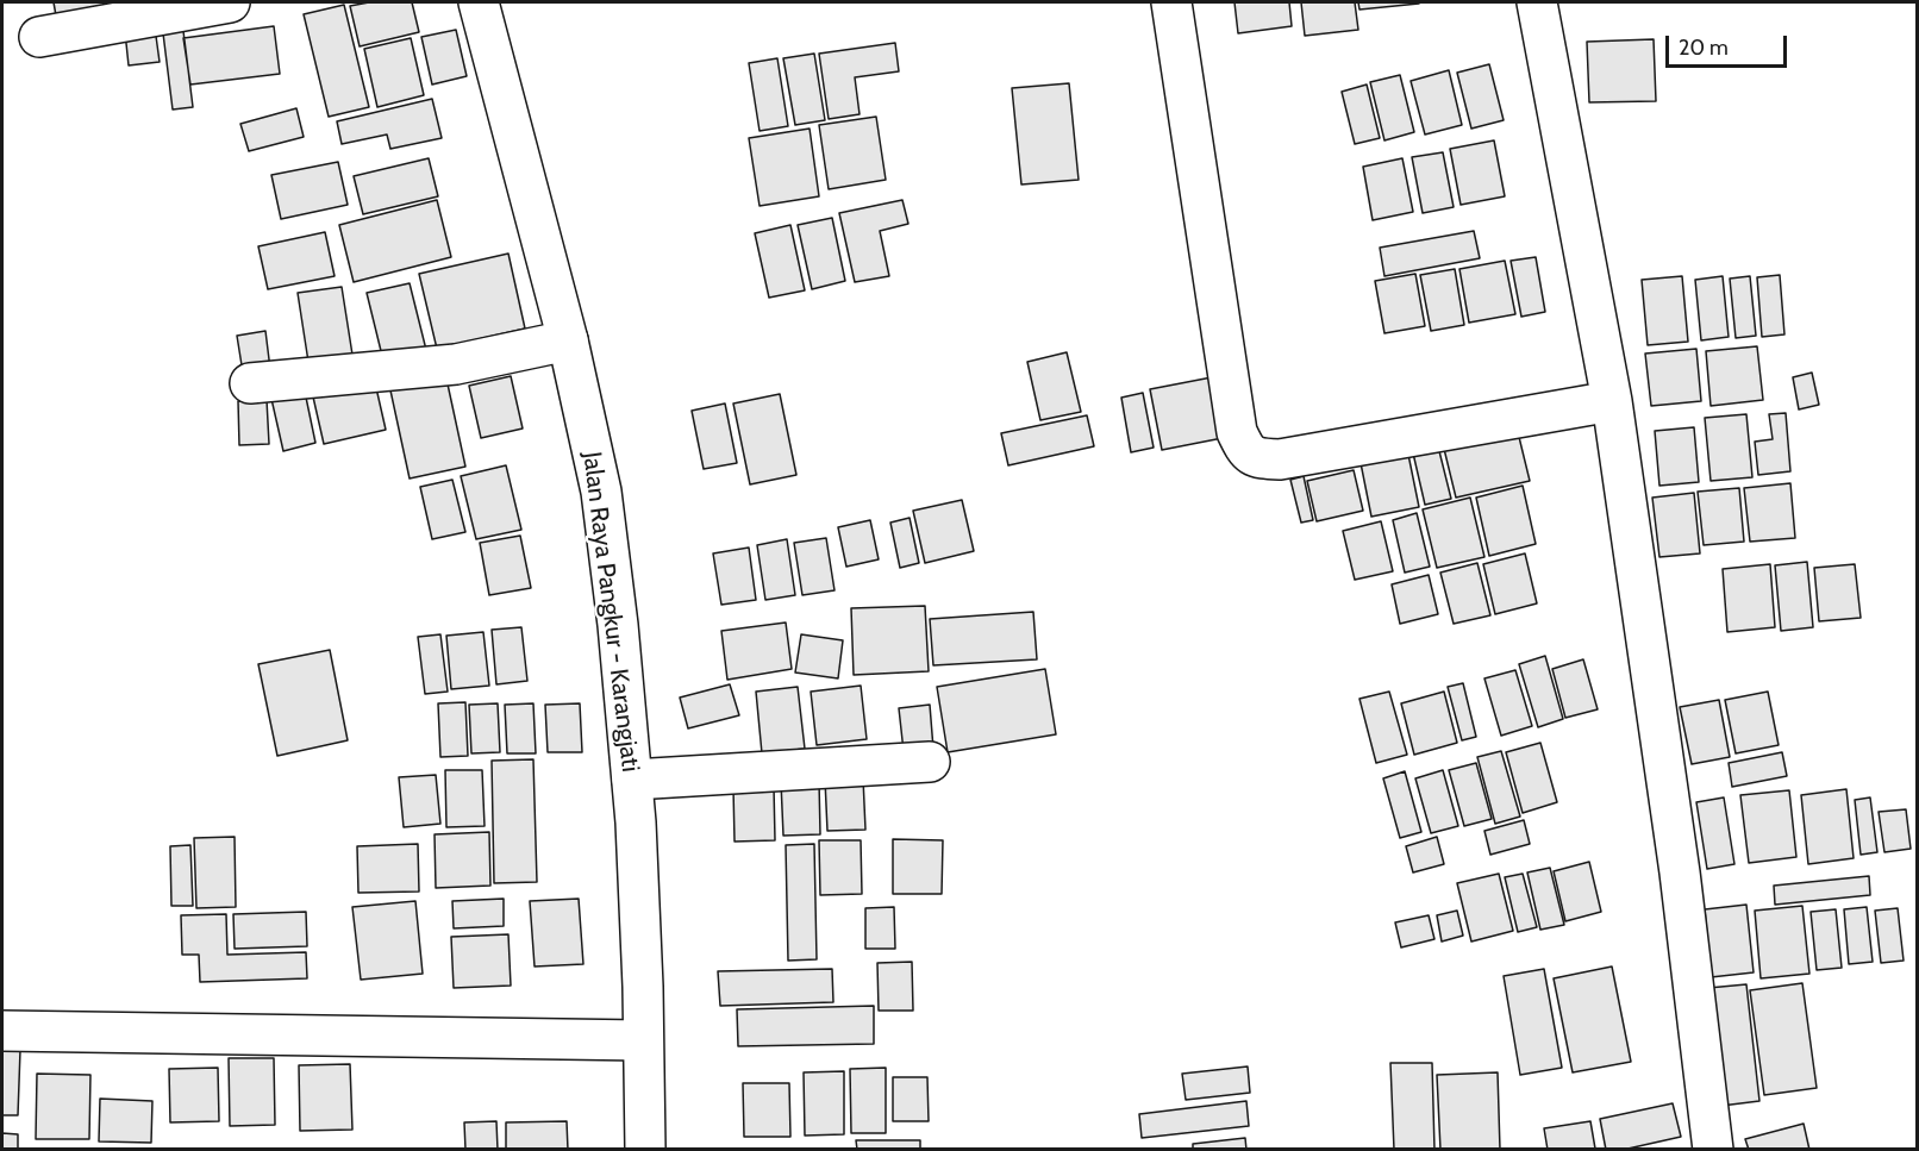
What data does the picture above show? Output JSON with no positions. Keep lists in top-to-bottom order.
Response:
{
  "streets": {
    "street": ["Jalan Raya Pangkur - Karangjati"]
  },
  "scale_bar": "20 m"
}
